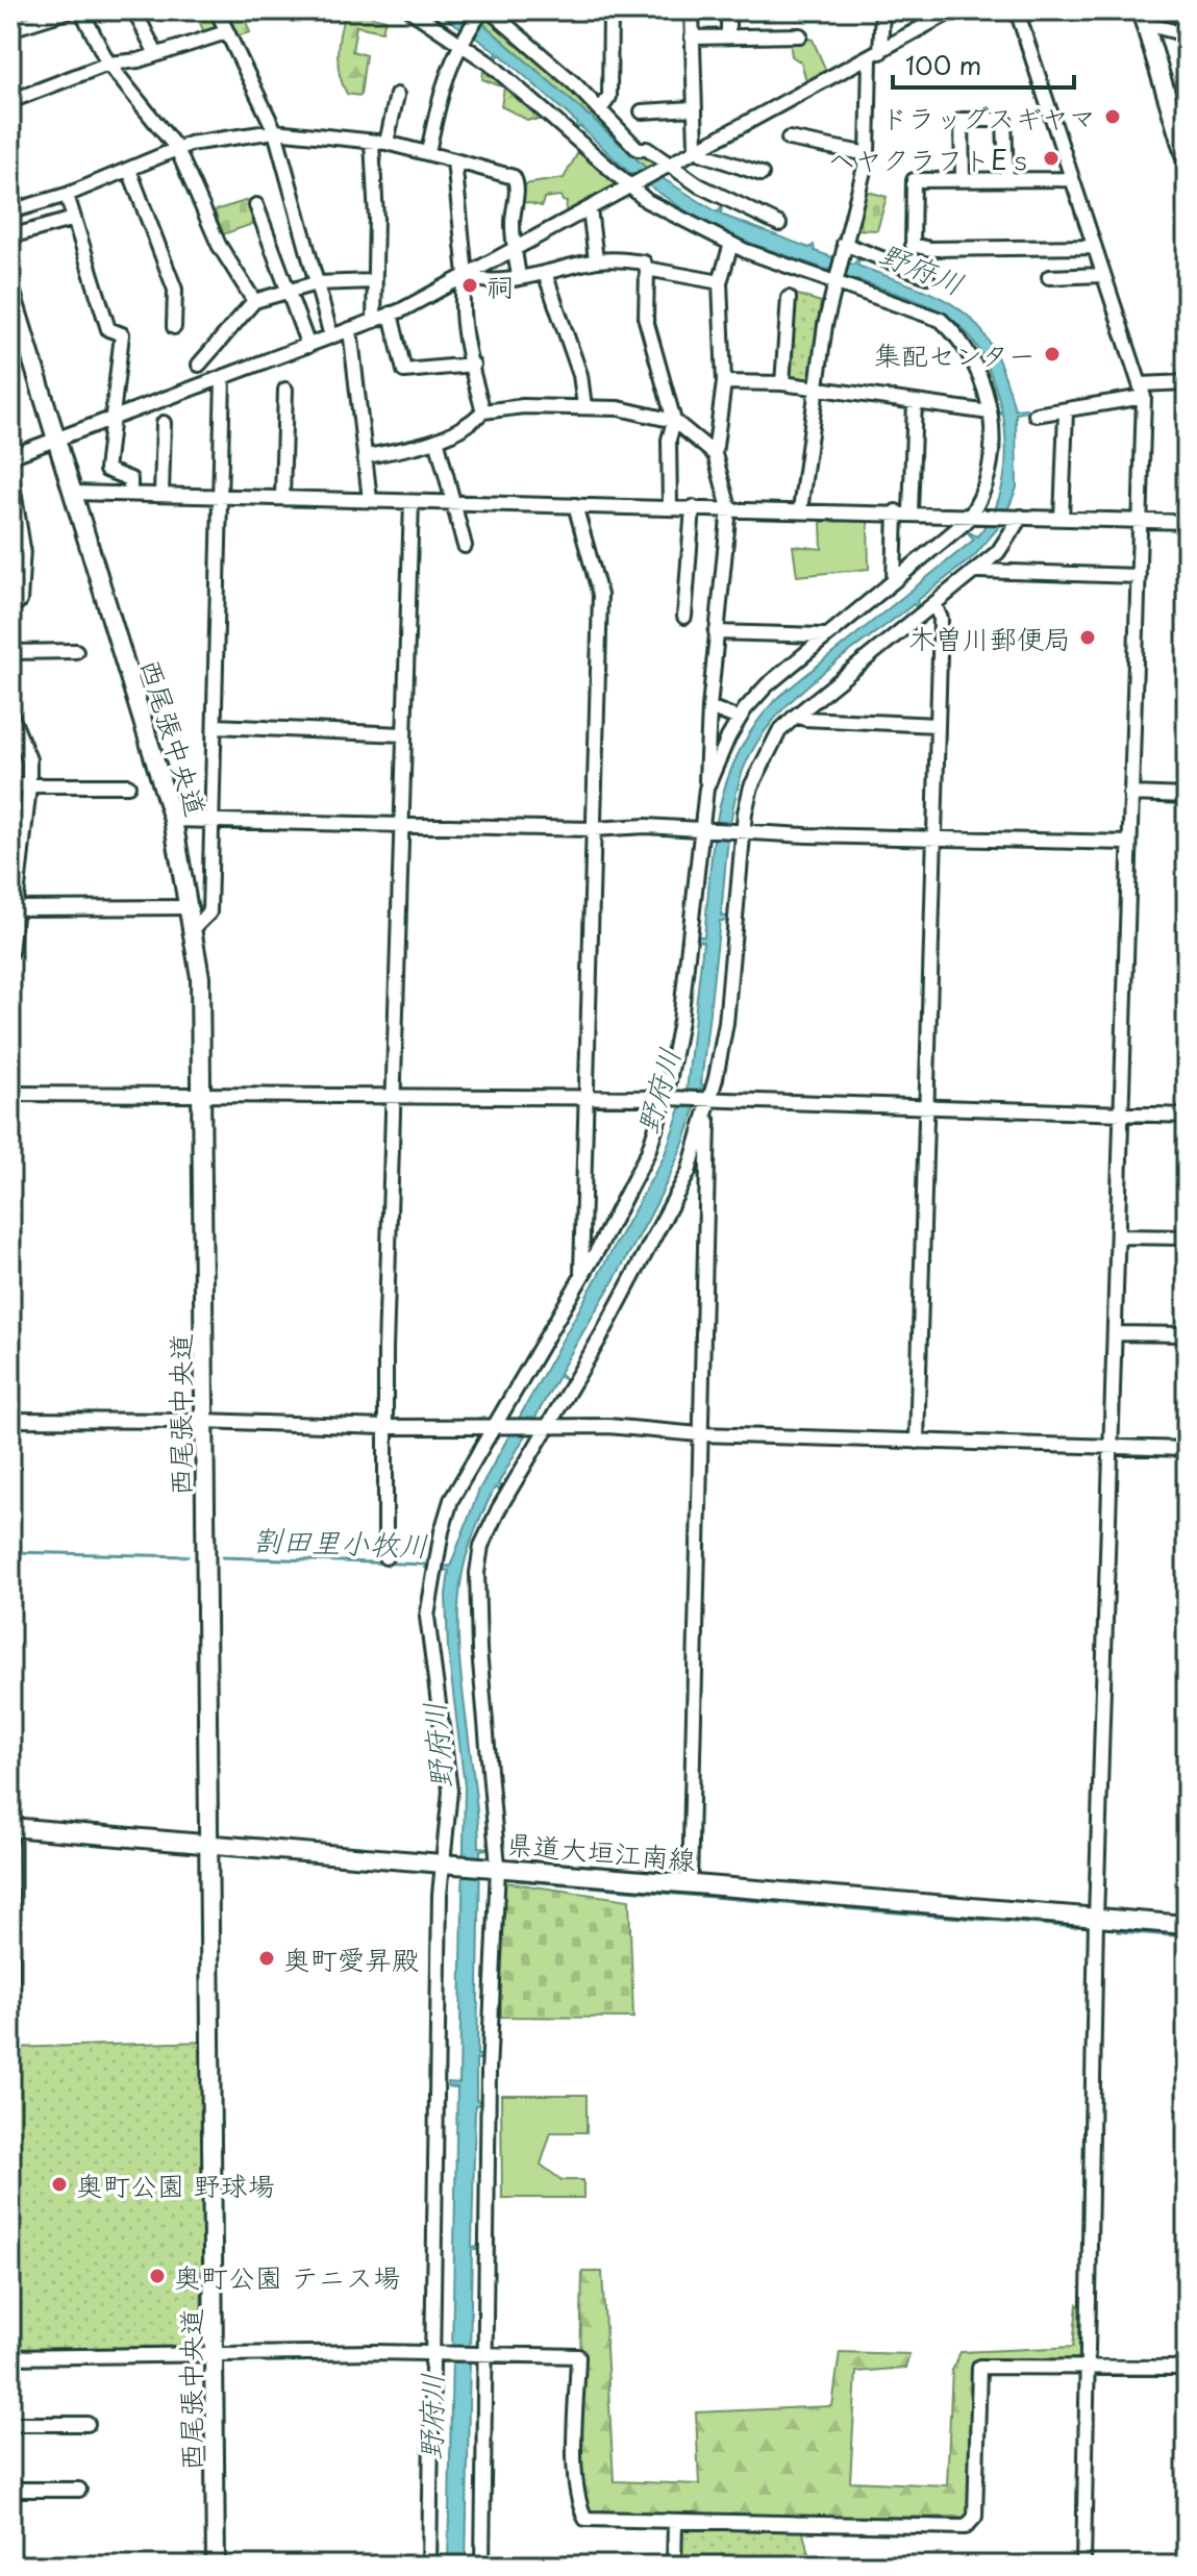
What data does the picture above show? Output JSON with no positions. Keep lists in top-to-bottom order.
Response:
{
  "streets": {
    "main road": ["西尾張中央道", "県道大垣江南線"]
  },
  "crossings": [
    ["西尾張中央道", "県道大垣江南線"]
  ],
  "water": ["野府川", "割田里小牧川"],
  "places": [
    "ドラッグスギヤマ",
    "ヘヤクラフトEｓ",
    "祠",
    "集配センター",
    "木曽川郵便局",
    "奥町愛昇殿",
    "奥町公園 野球場",
    "奥町公園 テニス場"
  ],
  "scale_bar": "100 m"
}
